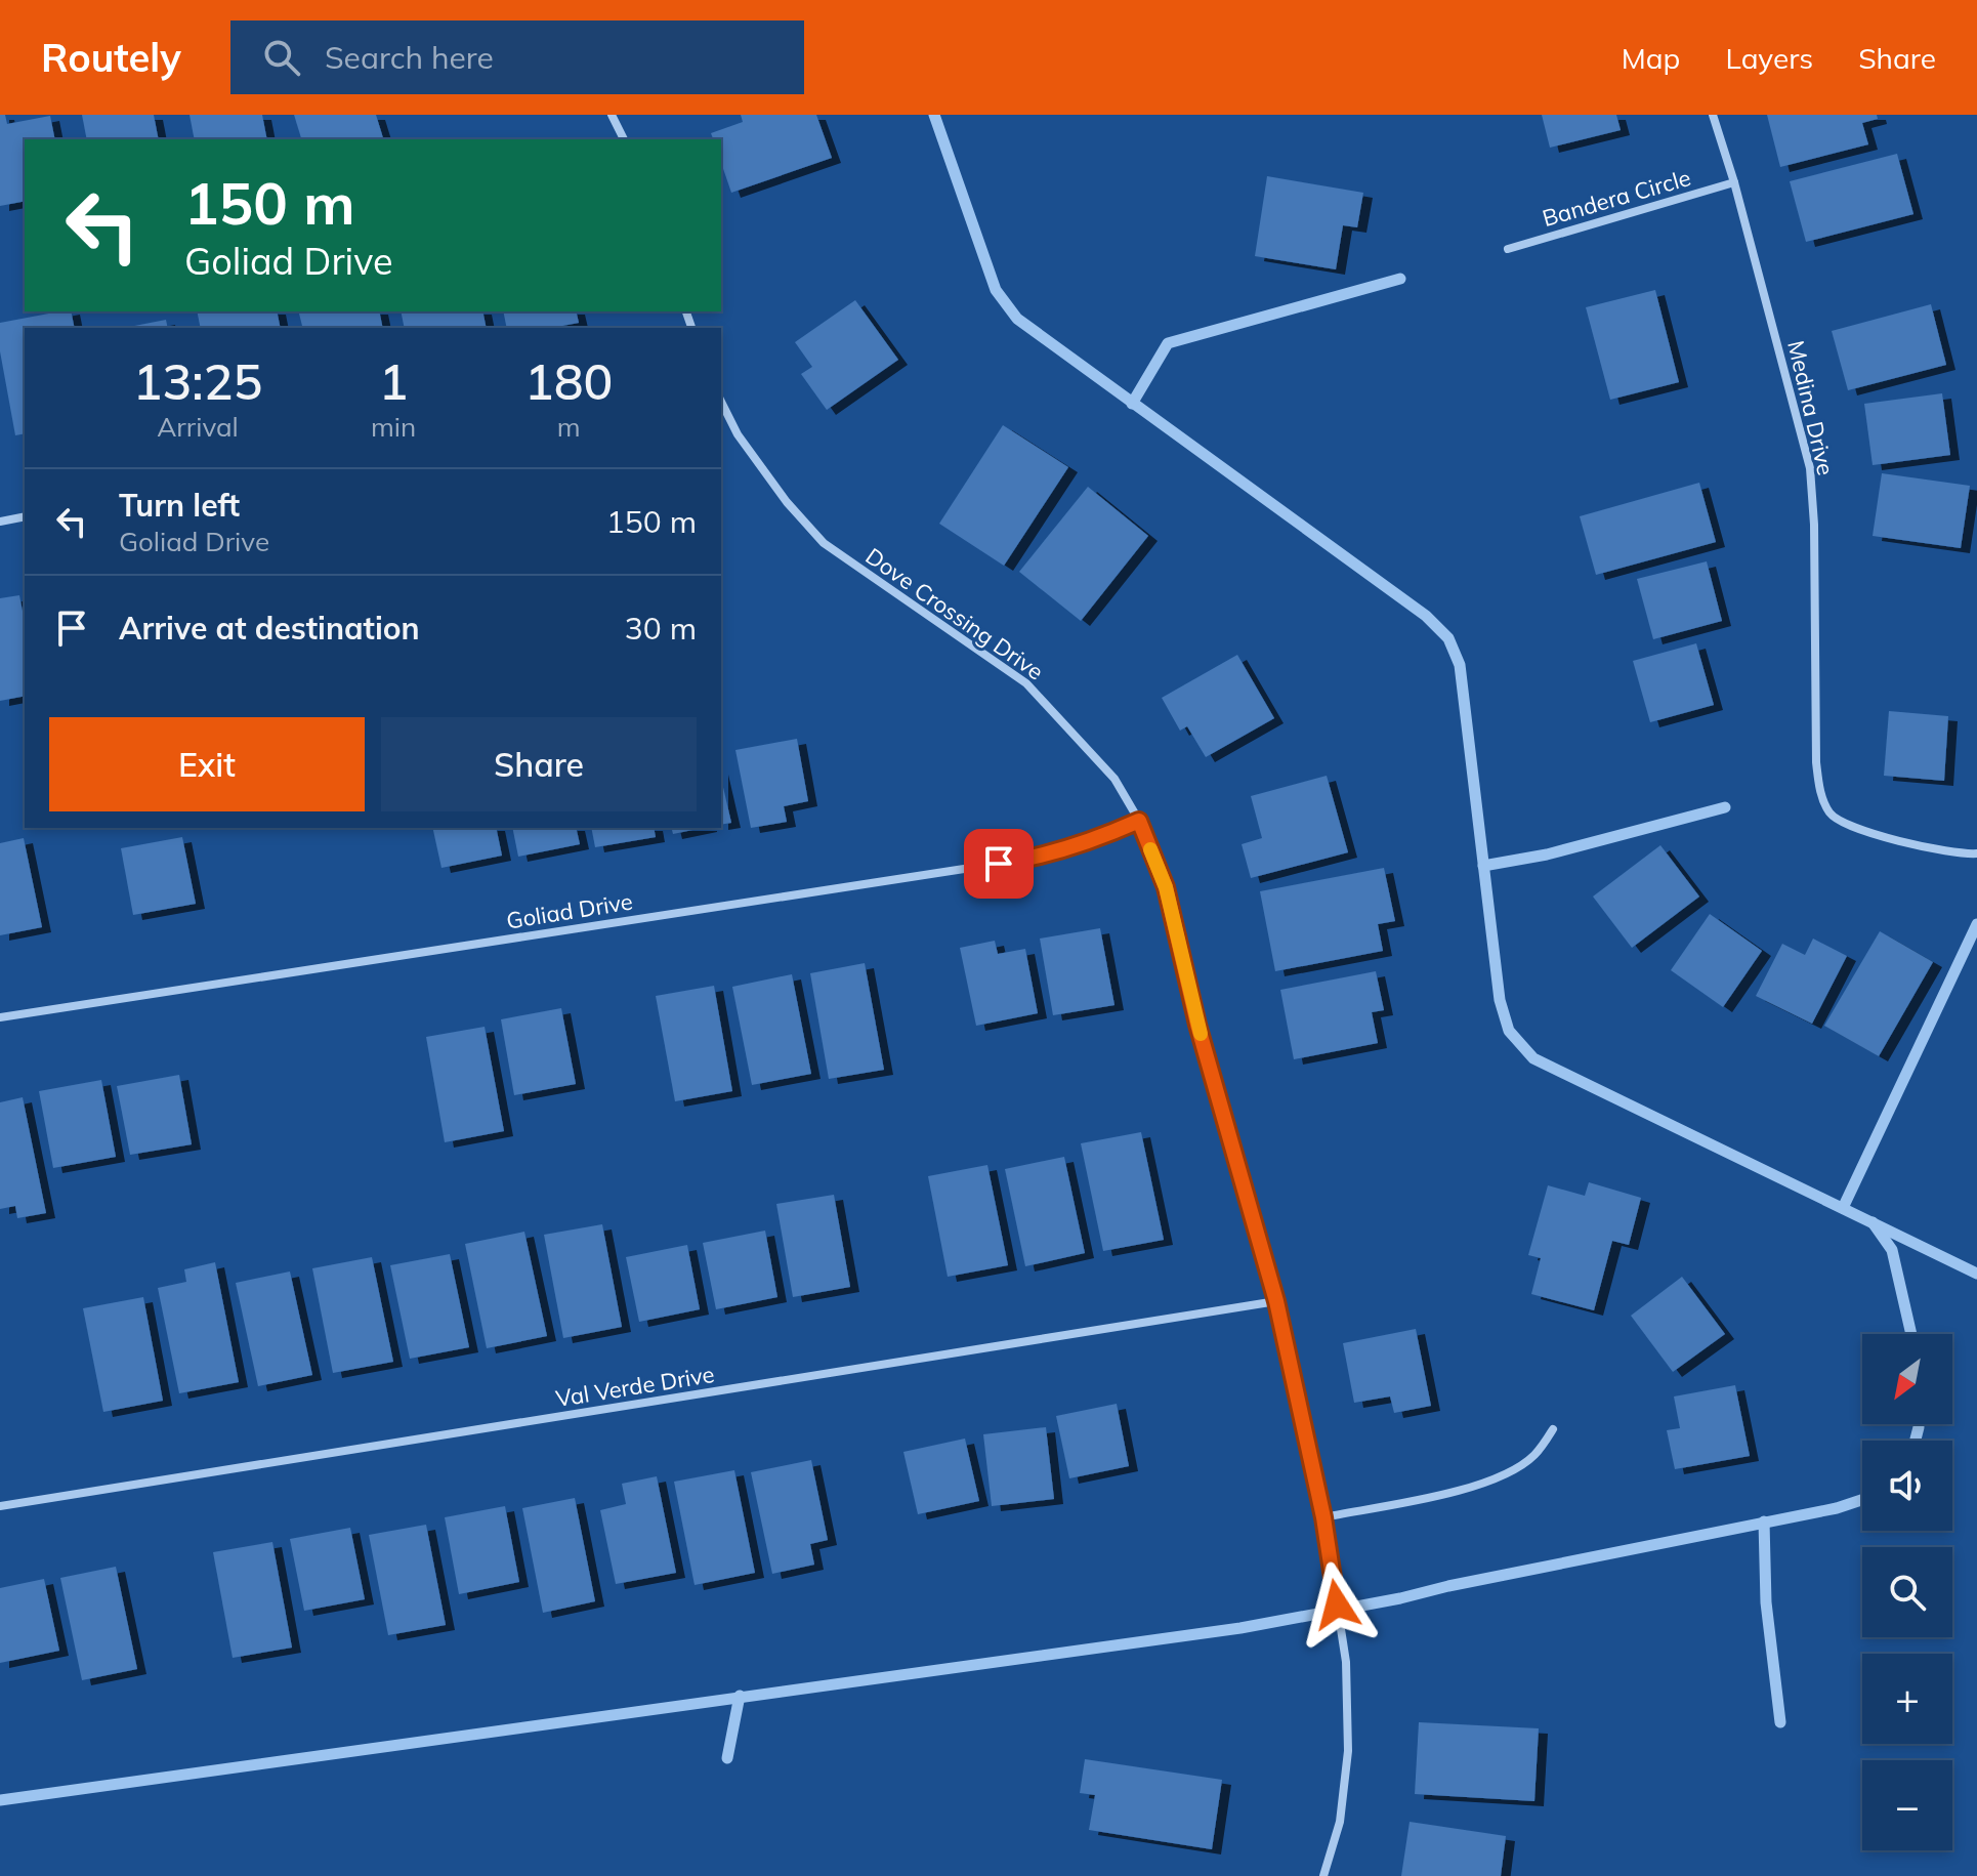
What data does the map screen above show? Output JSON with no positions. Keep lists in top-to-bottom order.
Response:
{
  "streets": {
    "street": [
      "Bandera Circle",
      "Medina Drive",
      "Dove Crossing Drive",
      "Goliad Drive",
      "Val Verde Drive"
    ]
  },
  "crossings": [
    ["Bandera Circle", "Medina Drive"],
    ["Dove Crossing Drive", "Goliad Drive"],
    ["Dove Crossing Drive", "Val Verde Drive"]
  ],
  "north": "bottom left",
  "page": {
    "header": "Routely",
    "search": "Search here",
    "nav": ["Map", "Layers", "Share"],
    "turn": ["150 m", "Goliad Drive"],
    "eta": [
      "13:25",
      "Arrival",
      "1",
      "min",
      "180",
      "m"
    ],
    "list": [
      {
        "name": "Turn left",
        "note": "Goliad Drive",
        "value": "150 m"
      },
      {
        "name": "Arrive at destination",
        "value": "30 m"
      }
    ],
    "buttons": ["Exit", "Share"],
    "map_buttons": ["+", "−"]
  }
}
